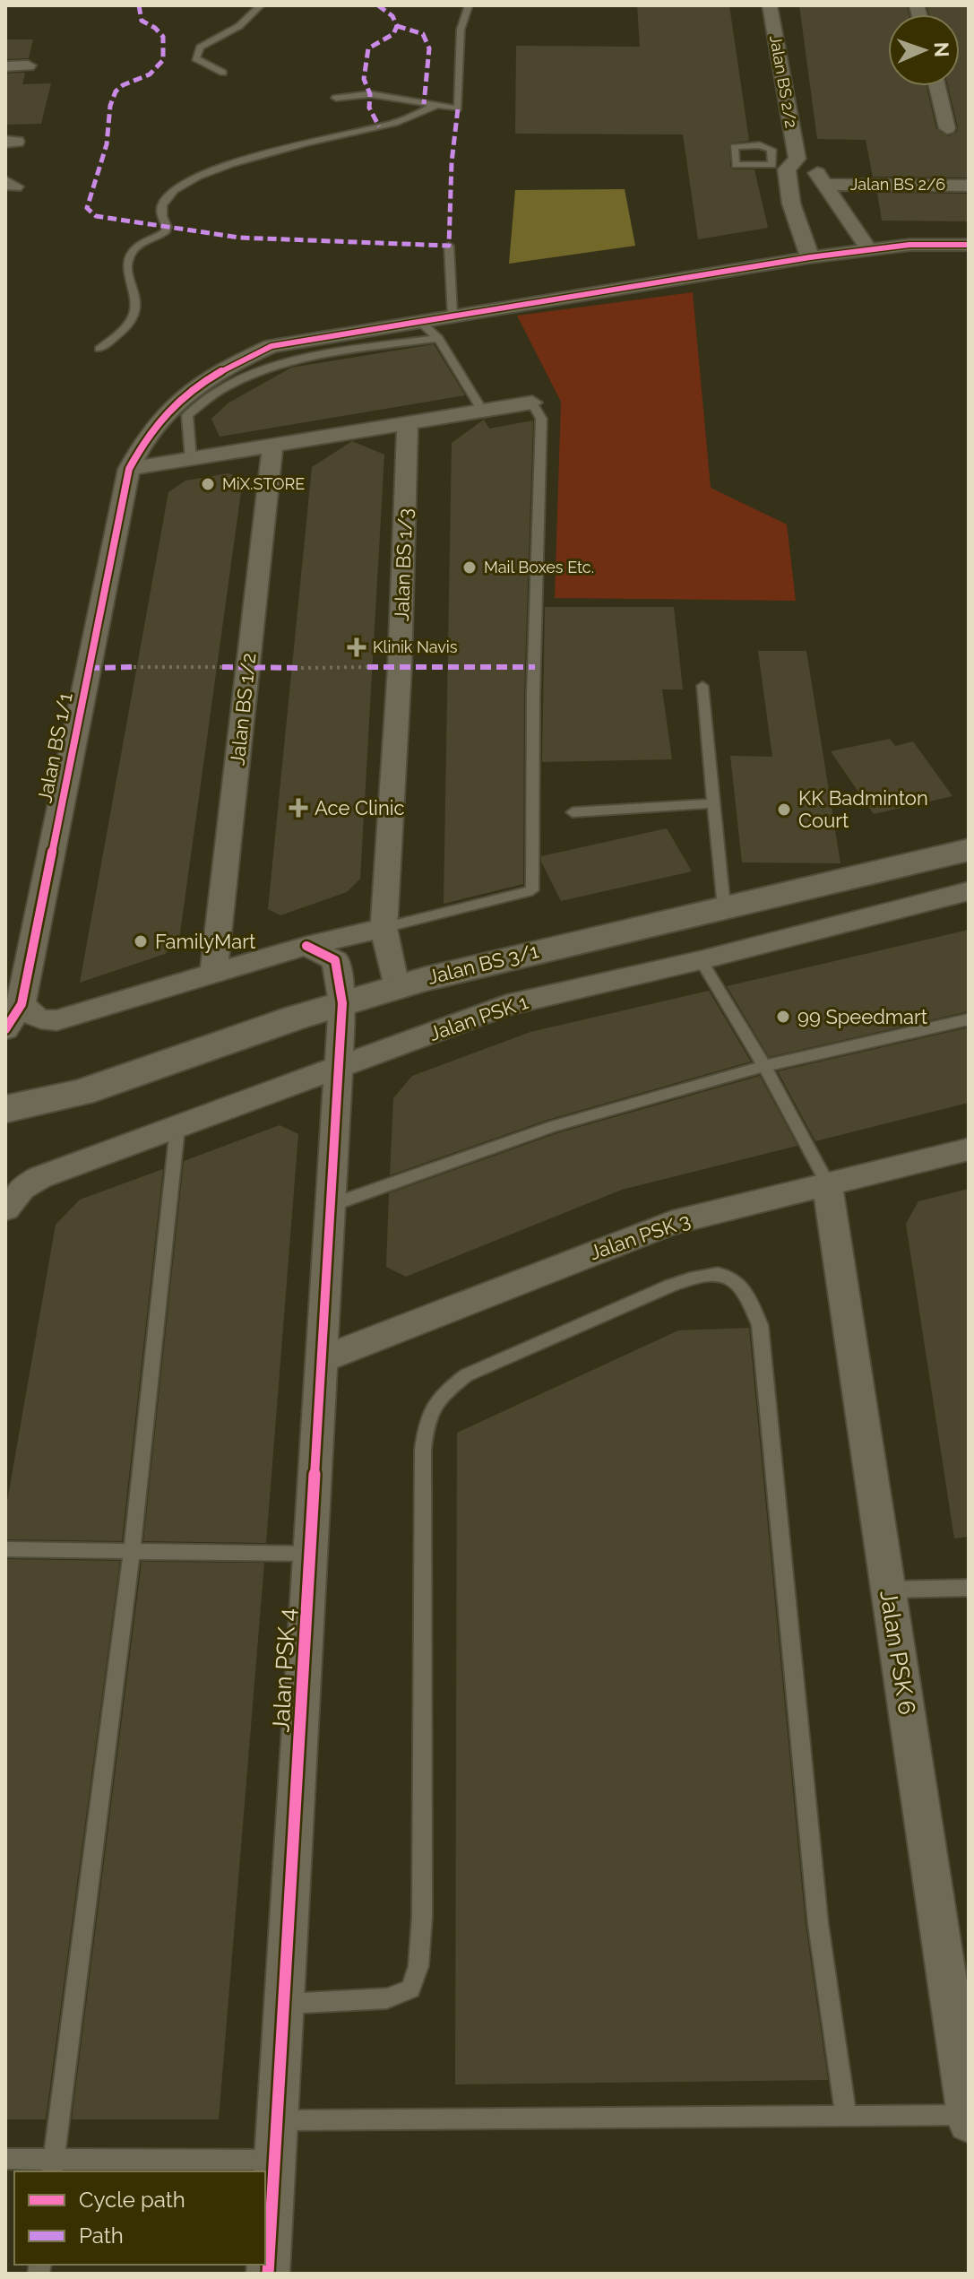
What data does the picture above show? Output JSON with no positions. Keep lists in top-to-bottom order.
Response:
{
  "streets": {
    "street": [
      "Jalan BS 2/2",
      "Jalan BS 2/6",
      "Jalan BS 1/3",
      "Jalan BS 1/2",
      "Jalan BS 1/1",
      "Jalan BS 3/1",
      "Jalan PSK 1",
      "Jalan PSK 3",
      "Jalan PSK 6",
      "Jalan PSK 4"
    ]
  },
  "crossings": [
    ["Jalan BS 1/3", "Jalan BS 3/1"],
    ["Jalan BS 3/1", "Jalan PSK 4"],
    ["Jalan PSK 1", "Jalan PSK 4"],
    ["Jalan PSK 3", "Jalan PSK 6"],
    ["Jalan PSK 3", "Jalan PSK 4"]
  ],
  "places": {
    "other": [
      "MiX.STORE",
      "Mail Boxes Etc.",
      "KK Badminton Court",
      "FamilyMart",
      "99 Speedmart"
    ],
    "health": ["Klinik Navis", "Ace Clinic"]
  },
  "legend": ["Cycle path", "Path"],
  "north": "right"
}
